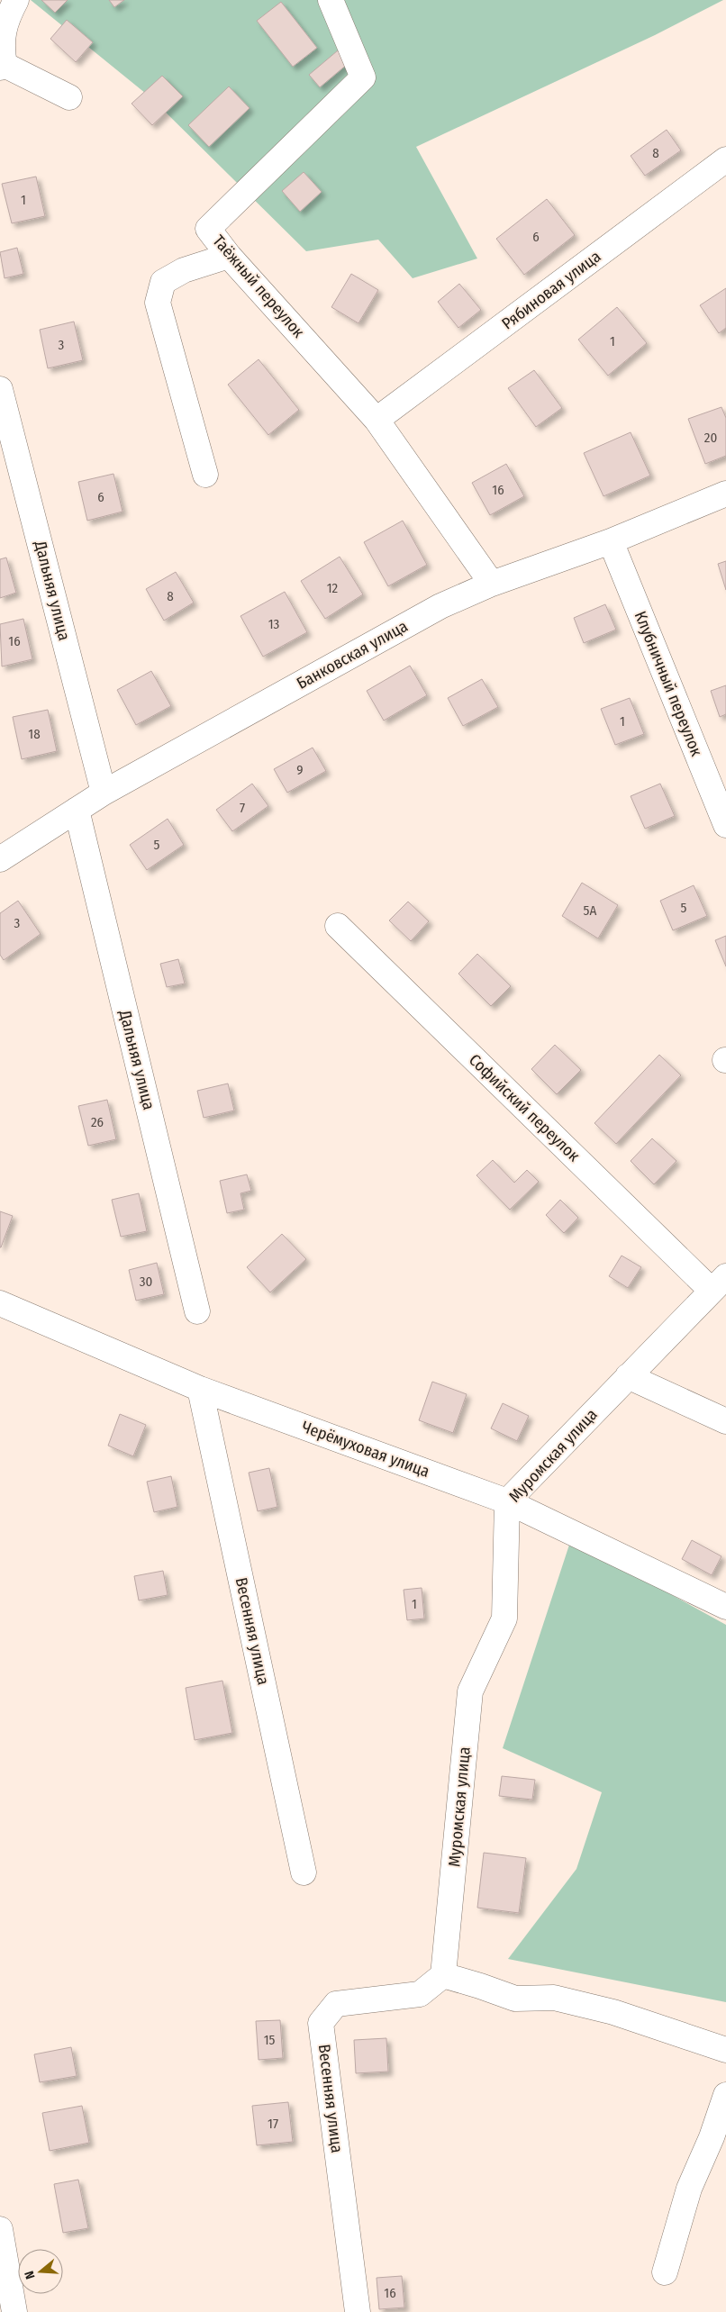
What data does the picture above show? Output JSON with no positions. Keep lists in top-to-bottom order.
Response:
{
  "streets": {
    "street": [
      "Таёжный переулок",
      "Рябиновая улица",
      "Дальняя улица",
      "Банковская улица",
      "Клубничный переулок",
      "Софийский переулок",
      "Черёмуховая улица",
      "Муромская улица",
      "Весенняя улица"
    ]
  },
  "crossings": [
    ["Таёжный переулок", "Рябиновая улица"],
    ["Таёжный переулок", "Банковская улица"],
    ["Дальняя улица", "Банковская улица"],
    ["Банковская улица", "Клубничный переулок"],
    ["Софийский переулок", "Муромская улица"],
    ["Черёмуховая улица", "Муромская улица"],
    ["Черёмуховая улица", "Весенняя улица"],
    ["Муромская улица", "Весенняя улица"]
  ],
  "house_numbers": [
    "8",
    "1",
    "6",
    "1",
    "3",
    "20",
    "16",
    "6",
    "12",
    "8",
    "13",
    "16",
    "1",
    "18",
    "9",
    "7",
    "5",
    "5",
    "5А",
    "3",
    "26",
    "30",
    "1",
    "15",
    "17",
    "16"
  ],
  "north": "left"
}
